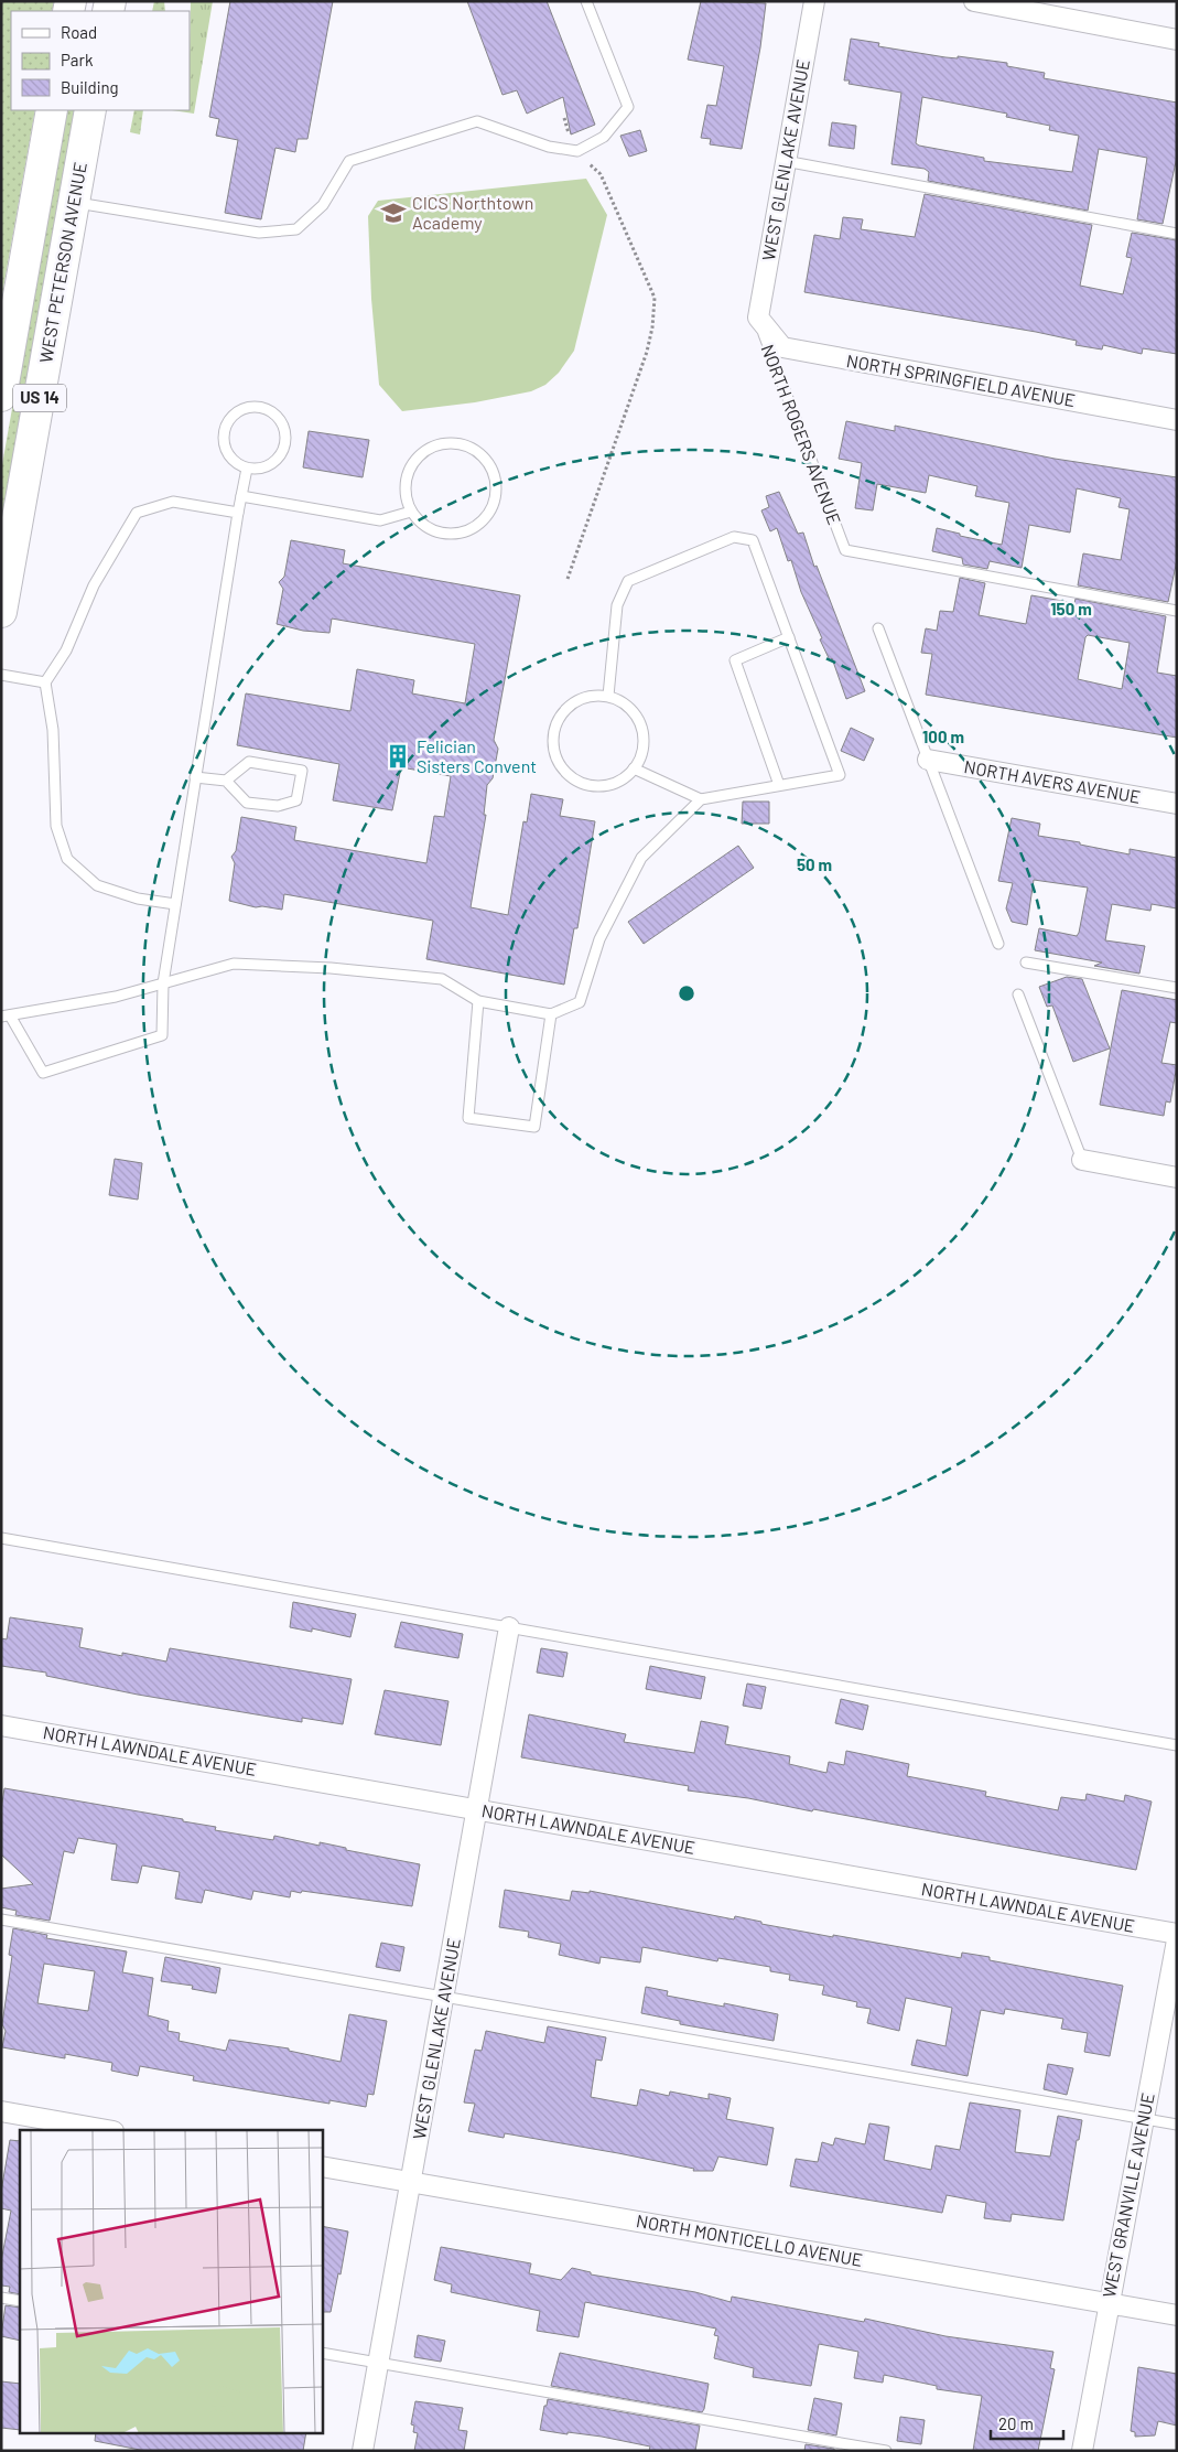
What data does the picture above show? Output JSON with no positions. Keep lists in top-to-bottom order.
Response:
{
  "streets": {
    "main road": ["WEST PETERSON AVENUE", "US 14"],
    "street": [
      "WEST GLENLAKE AVENUE",
      "NORTH SPRINGFIELD AVENUE",
      "NORTH AVERS AVENUE",
      "NORTH LAWNDALE AVENUE",
      "WEST GRANVILLE AVENUE",
      "NORTH MONTICELLO AVENUE"
    ],
    "lane": ["NORTH ROGERS AVENUE"]
  },
  "crossings": [
    ["WEST GLENLAKE AVENUE", "NORTH SPRINGFIELD AVENUE"],
    ["WEST GLENLAKE AVENUE", "NORTH ROGERS AVENUE"],
    ["WEST GLENLAKE AVENUE", "NORTH LAWNDALE AVENUE"],
    ["WEST GLENLAKE AVENUE", "NORTH MONTICELLO AVENUE"],
    ["NORTH SPRINGFIELD AVENUE", "NORTH ROGERS AVENUE"],
    ["WEST GRANVILLE AVENUE", "NORTH MONTICELLO AVENUE"]
  ],
  "places": {
    "school or university": ["CICS Northtown Academy"],
    "building": ["Felician Sisters Convent"]
  },
  "legend": ["Road", "Park", "Building"],
  "scale_bar": "20 m",
  "rings": ["150 m", "100 m", "50 m"]
}
